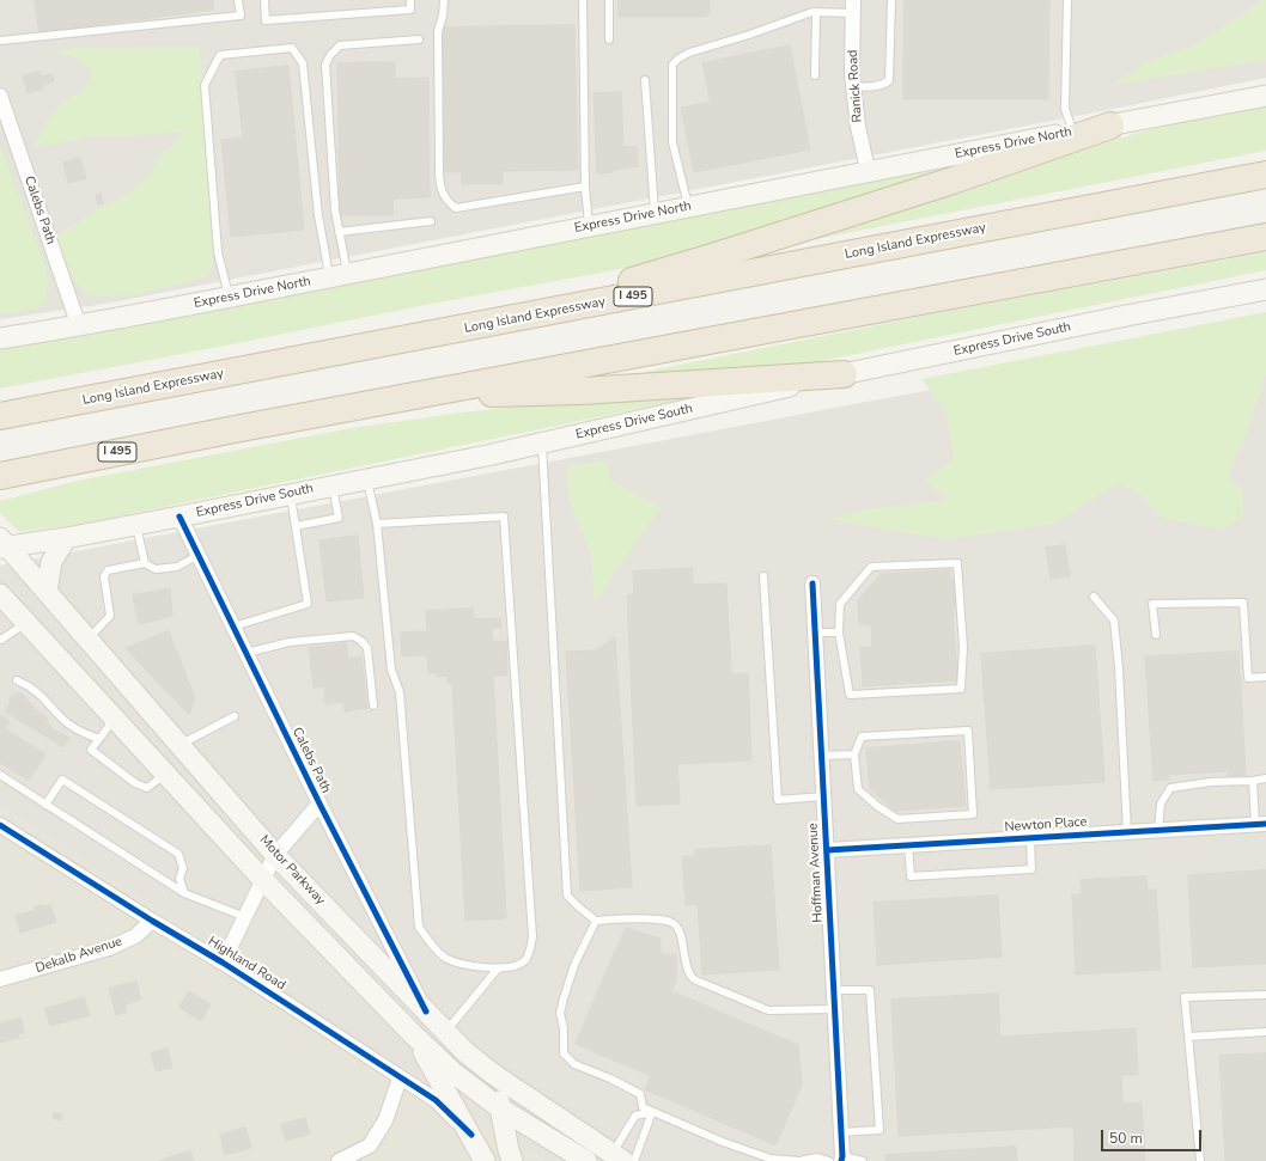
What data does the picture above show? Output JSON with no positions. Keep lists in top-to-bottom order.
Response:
{
  "streets": {
    "highway": ["Long Island Expressway", "I 495"],
    "main road": ["Express Drive North", "Express Drive South", "Motor Parkway"],
    "street": [
      "Ranick Road",
      "Calebs Path",
      "Newton Place",
      "Hoffman Avenue",
      "Dekalb Avenue",
      "Highland Road"
    ]
  },
  "crossings": [
    ["Ranick Road", "Express Drive North"],
    ["Express Drive North", "Calebs Path"],
    ["Calebs Path", "Express Drive South"],
    ["Calebs Path", "Motor Parkway"],
    ["Express Drive South", "Motor Parkway"],
    ["Newton Place", "Hoffman Avenue"],
    ["Dekalb Avenue", "Highland Road"]
  ],
  "scale_bar": "50 m"
}
